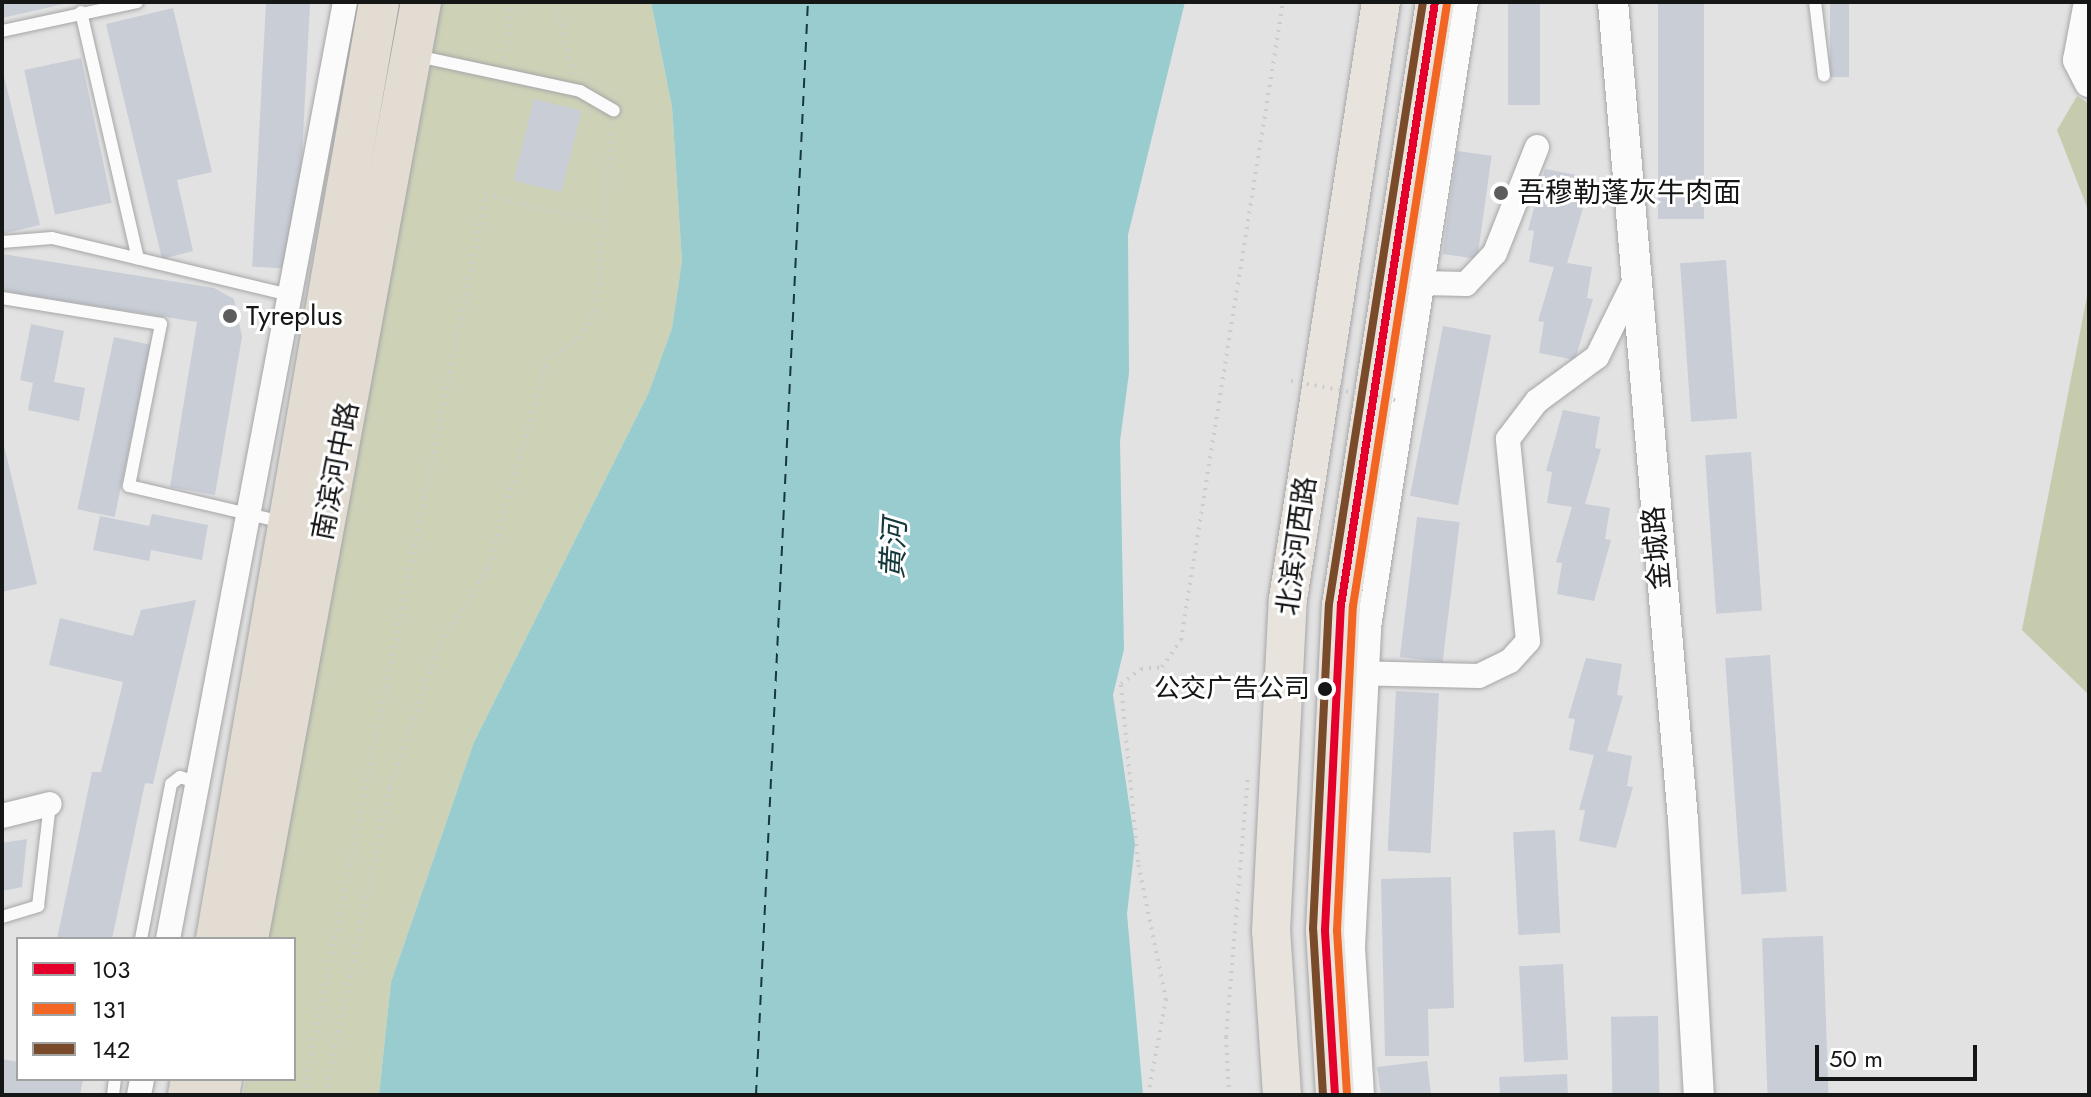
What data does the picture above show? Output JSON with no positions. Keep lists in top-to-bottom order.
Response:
{
  "streets": {
    "highway": ["南滨河中路"],
    "main road": ["北滨河西路"],
    "street": ["金城路"]
  },
  "water": ["黄河"],
  "places": ["吾穆勒蓬灰牛肉面", "Tyreplus", "公交广告公司"],
  "lines": ["transit line 103", "transit line 142", "transit line 131"],
  "legend": ["103", "131", "142"],
  "scale_bar": "50 m"
}
